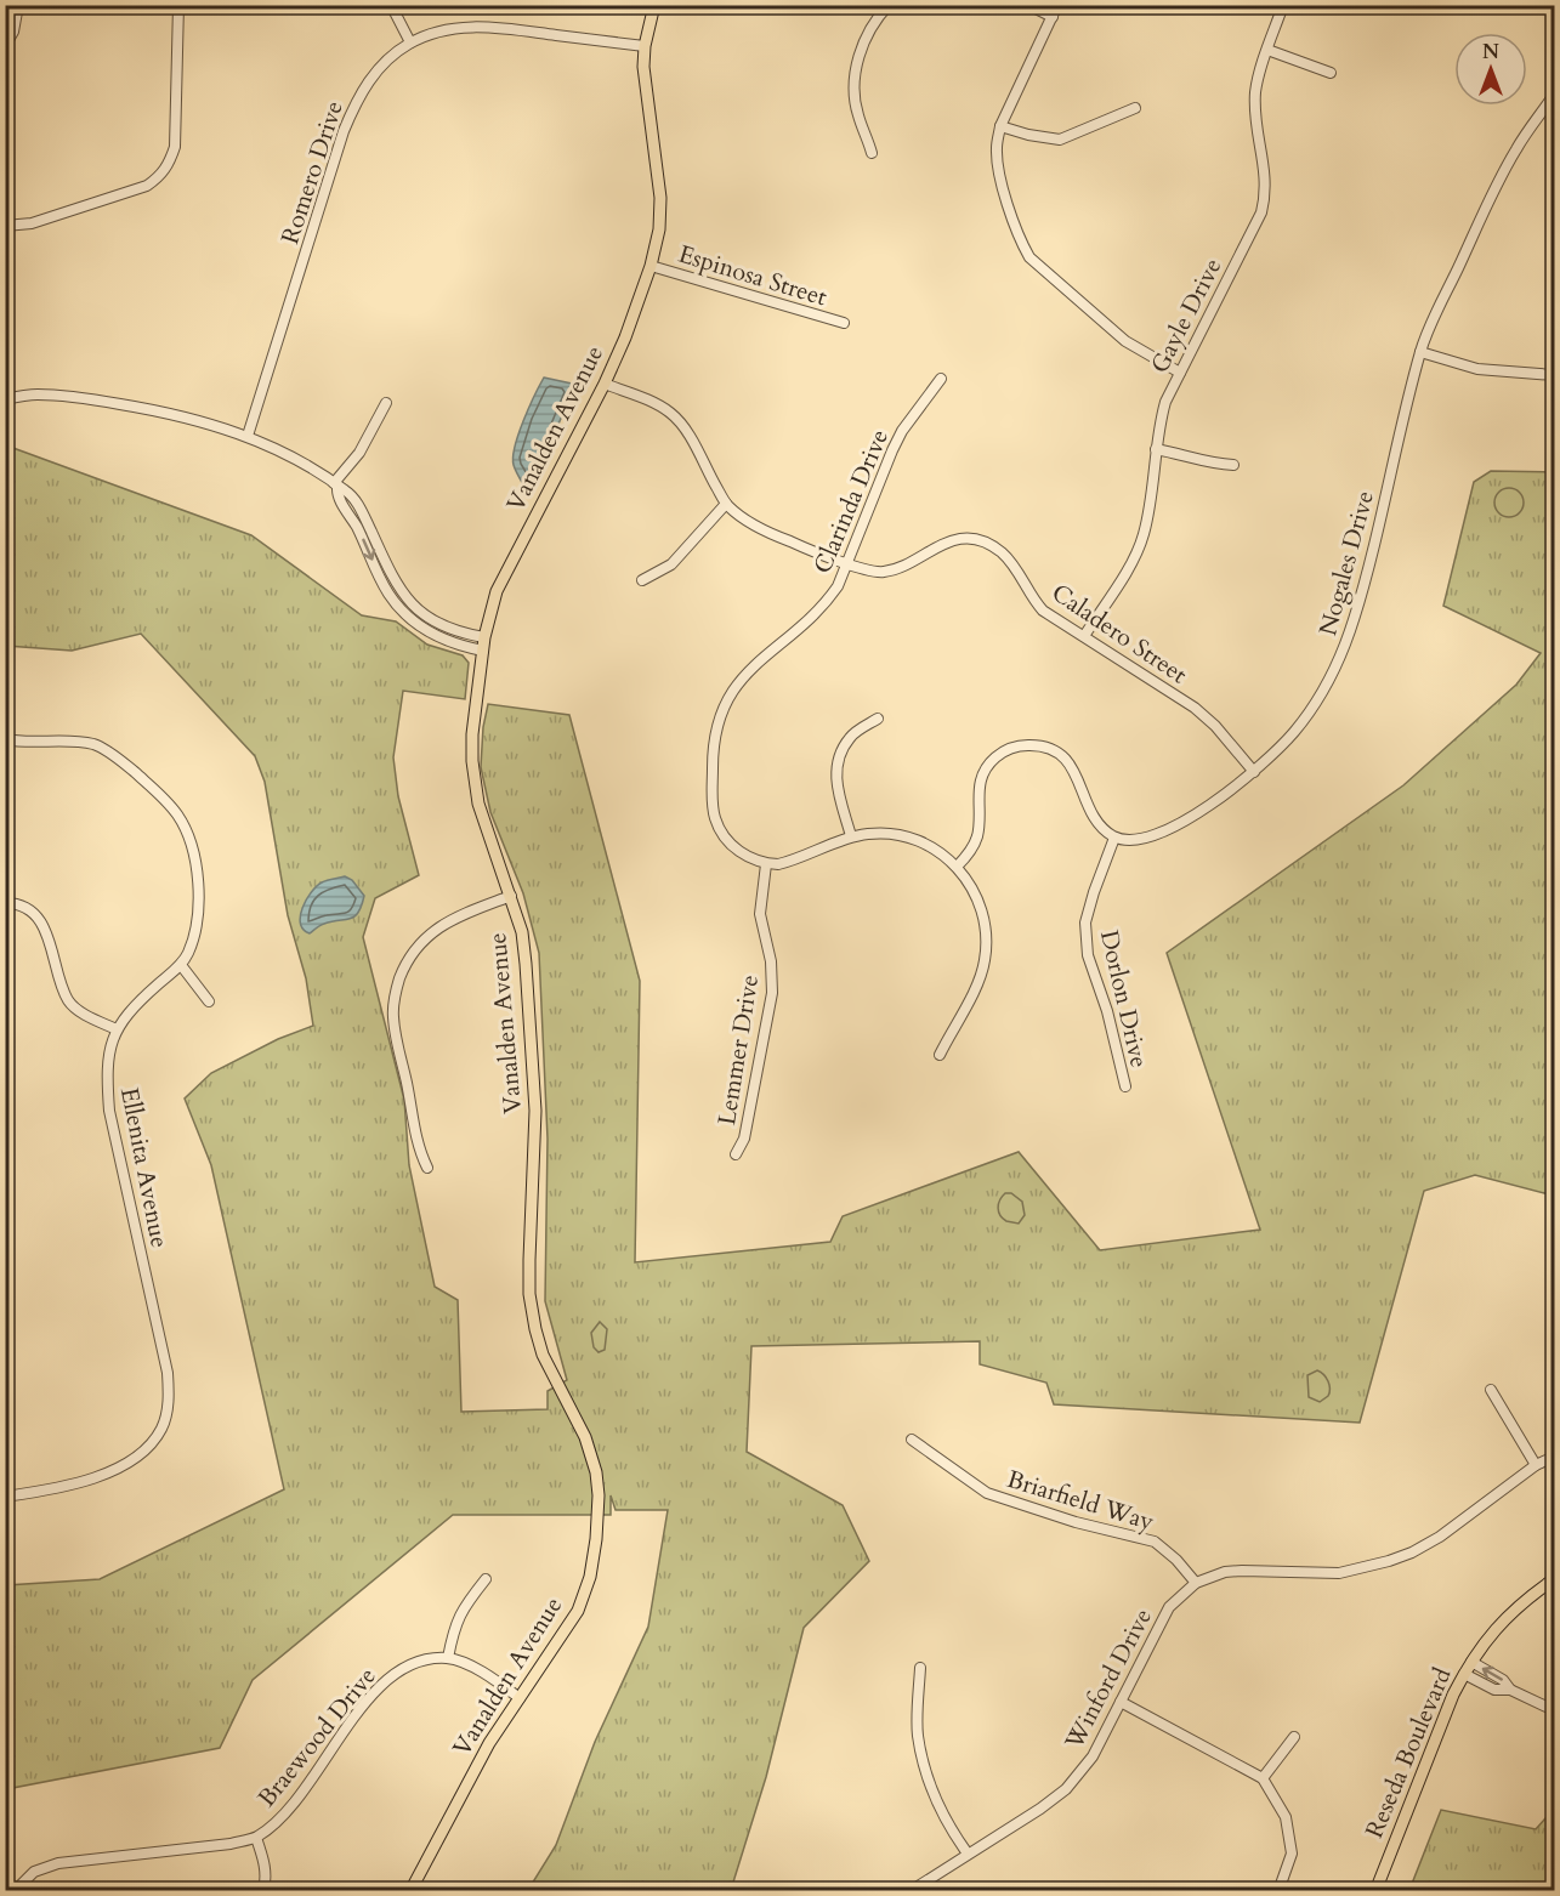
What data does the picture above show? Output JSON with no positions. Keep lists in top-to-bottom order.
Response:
{
  "streets": {
    "main road": ["Vanalden Avenue", "Reseda Boulevard"],
    "street": [
      "Romero Drive",
      "Espinosa Street",
      "Gayle Drive",
      "Clarinda Drive",
      "Nogales Drive",
      "Caladero Street",
      "Dorlon Drive",
      "Lemmer Drive",
      "Ellenita Avenue",
      "Briarfield Way",
      "Winford Drive",
      "Braewood Drive"
    ]
  },
  "crossings": [
    ["Romero Drive", "Vanalden Avenue"],
    ["Espinosa Street", "Vanalden Avenue"],
    ["Gayle Drive", "Caladero Street"],
    ["Vanalden Avenue", "Caladero Street"],
    ["Clarinda Drive", "Caladero Street"],
    ["Clarinda Drive", "Lemmer Drive"],
    ["Nogales Drive", "Caladero Street"],
    ["Nogales Drive", "Dorlon Drive"],
    ["Briarfield Way", "Winford Drive"]
  ],
  "north": "top"
}
